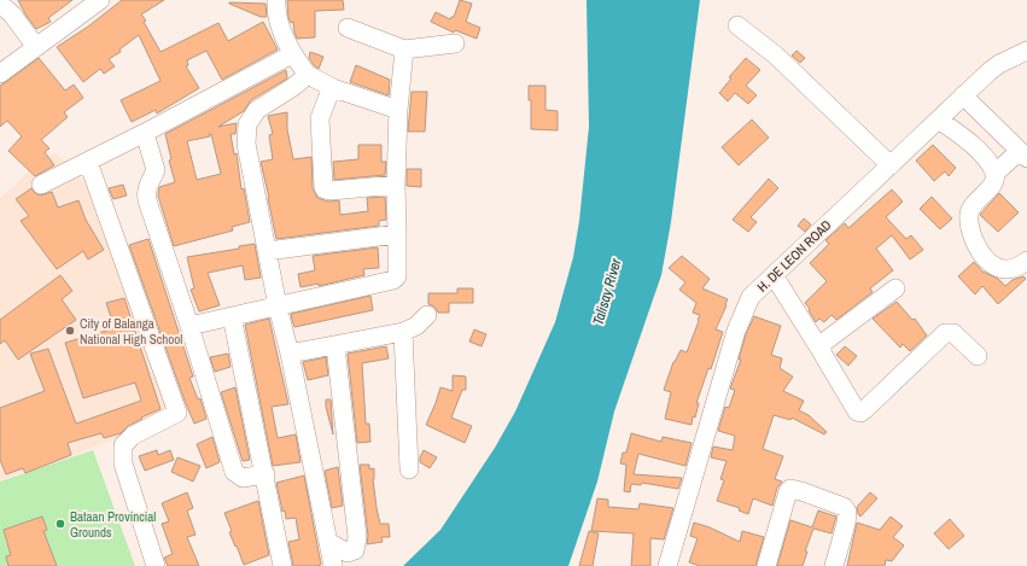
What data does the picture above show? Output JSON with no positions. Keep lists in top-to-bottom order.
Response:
{
  "streets": {
    "street": ["H. DE LEON ROAD"]
  },
  "water": ["Talisay River"],
  "places": ["City of Balanga National High School", "Bataan Provincial Grounds"]
}
